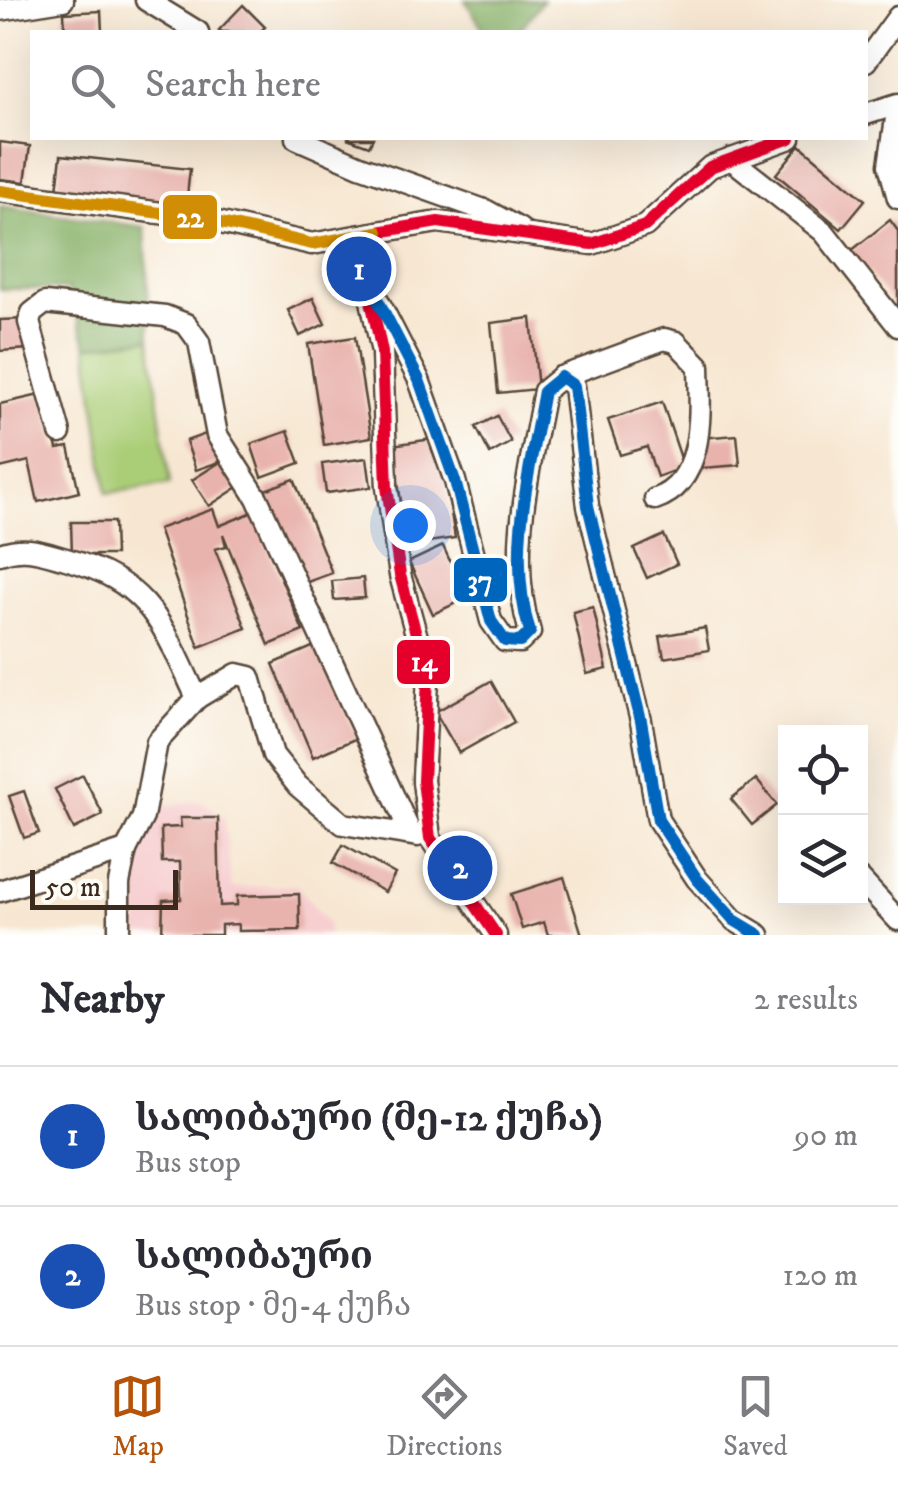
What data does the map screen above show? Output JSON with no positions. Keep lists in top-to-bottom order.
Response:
{
  "lines": ["transit line 14", "transit line 22", "transit line 37"],
  "scale_bar": "50 m",
  "page": {
    "search": "Search here",
    "pins": ["1", "2"],
    "scale": "50 m",
    "heading": ["Nearby", "2 results"],
    "list": [
      {
        "mark": "1",
        "name": "სალიბაური (მე-12 ქუჩა)",
        "note": "Bus stop",
        "value": "90 m"
      },
      {
        "mark": "2",
        "name": "სალიბაური",
        "note": "Bus stop · მე-4 ქუჩა",
        "value": "120 m"
      }
    ],
    "nav": ["Map", "Directions", "Saved"]
  }
}
